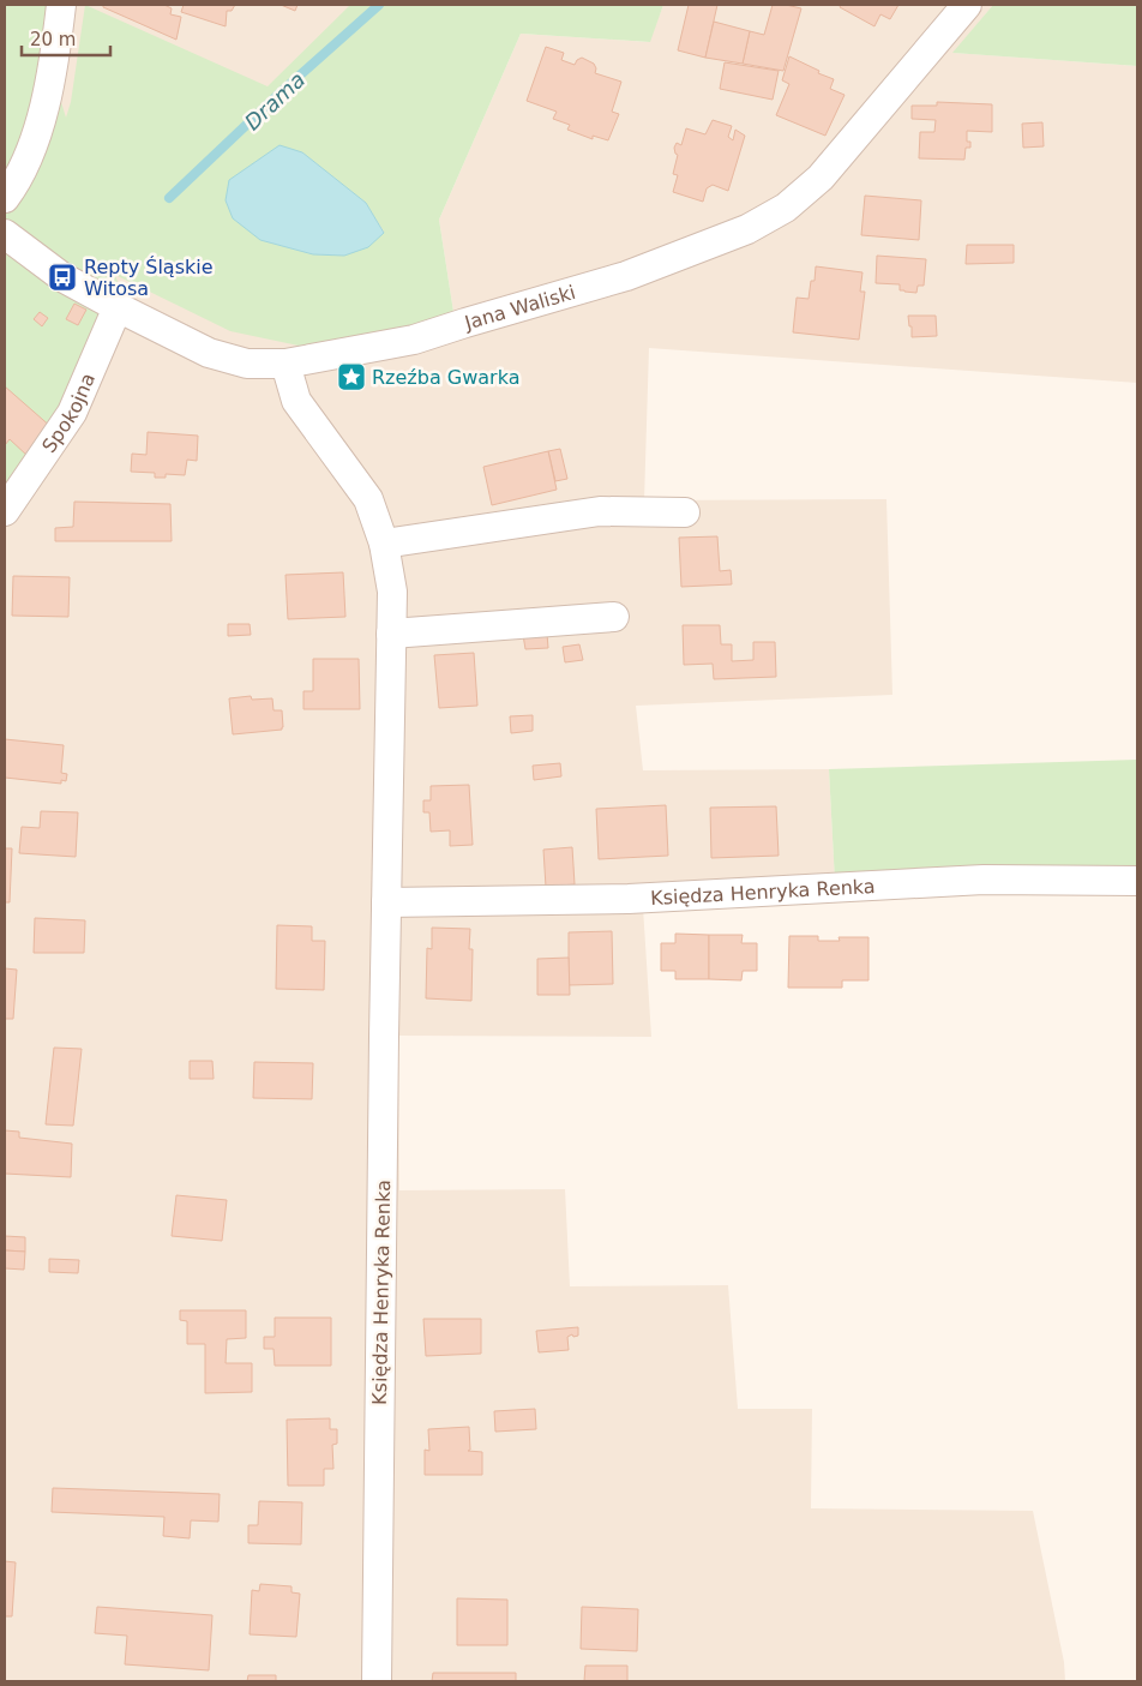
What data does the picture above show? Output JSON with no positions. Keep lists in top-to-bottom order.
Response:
{
  "streets": {
    "street": ["Jana Waliski", "Spokojna", "Księdza Henryka Renka"]
  },
  "crossings": [
    ["Jana Waliski", "Spokojna"],
    ["Jana Waliski", "Księdza Henryka Renka"]
  ],
  "water": ["Drama"],
  "places": {
    "bus stop": ["Repty Śląskie Witosa"],
    "place": ["Rzeźba Gwarka"]
  },
  "scale_bar": "20 m"
}
